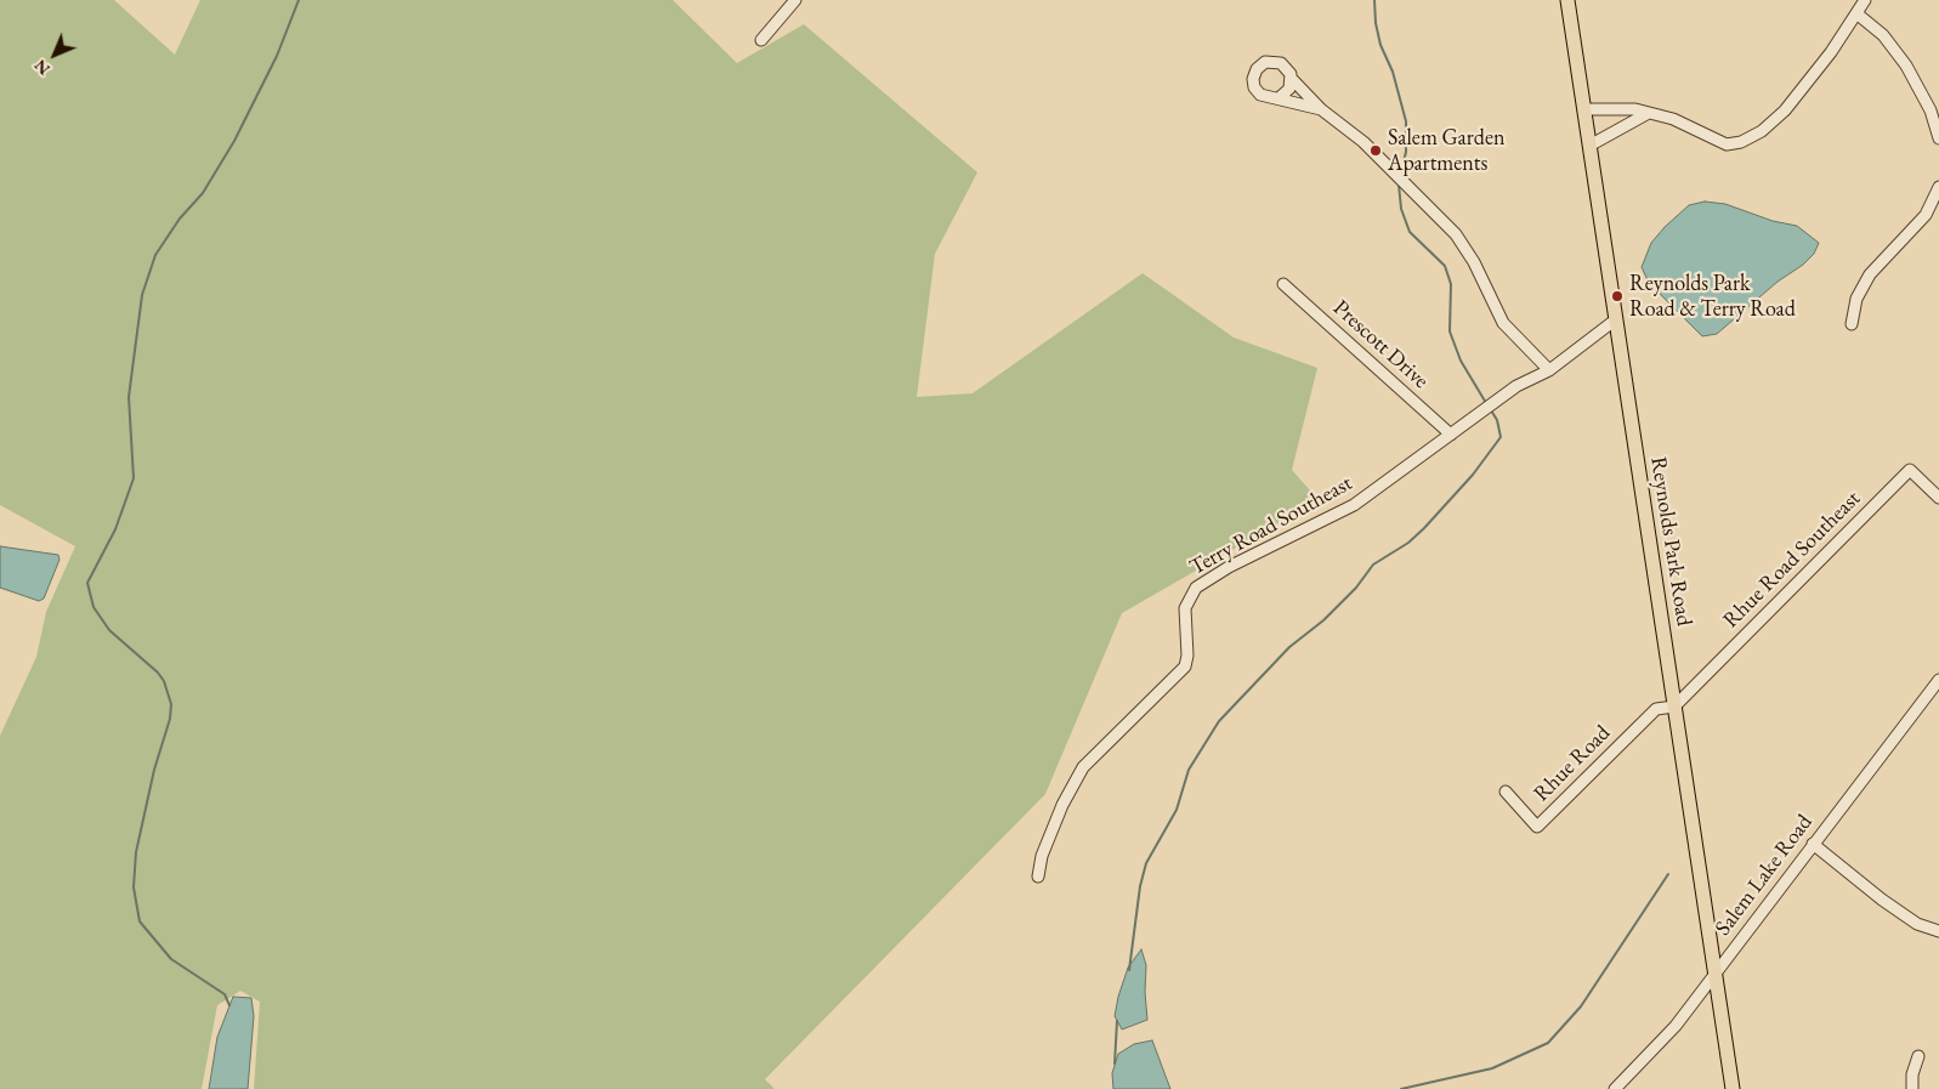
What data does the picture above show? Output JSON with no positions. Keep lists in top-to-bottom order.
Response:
{
  "streets": {
    "main road": ["Reynolds Park Road"],
    "street": [
      "Prescott Drive",
      "Terry Road Southeast",
      "Rhue Road Southeast",
      "Rhue Road",
      "Salem Lake Road"
    ]
  },
  "crossings": [
    ["Prescott Drive", "Terry Road Southeast"],
    ["Terry Road Southeast", "Reynolds Park Road"],
    ["Reynolds Park Road", "Rhue Road Southeast"],
    ["Reynolds Park Road", "Rhue Road"],
    ["Reynolds Park Road", "Salem Lake Road"],
    ["Rhue Road Southeast", "Rhue Road"]
  ],
  "places": ["Salem Garden Apartments", "Reynolds Park Road & Terry Road"],
  "north": "bottom left"
}
